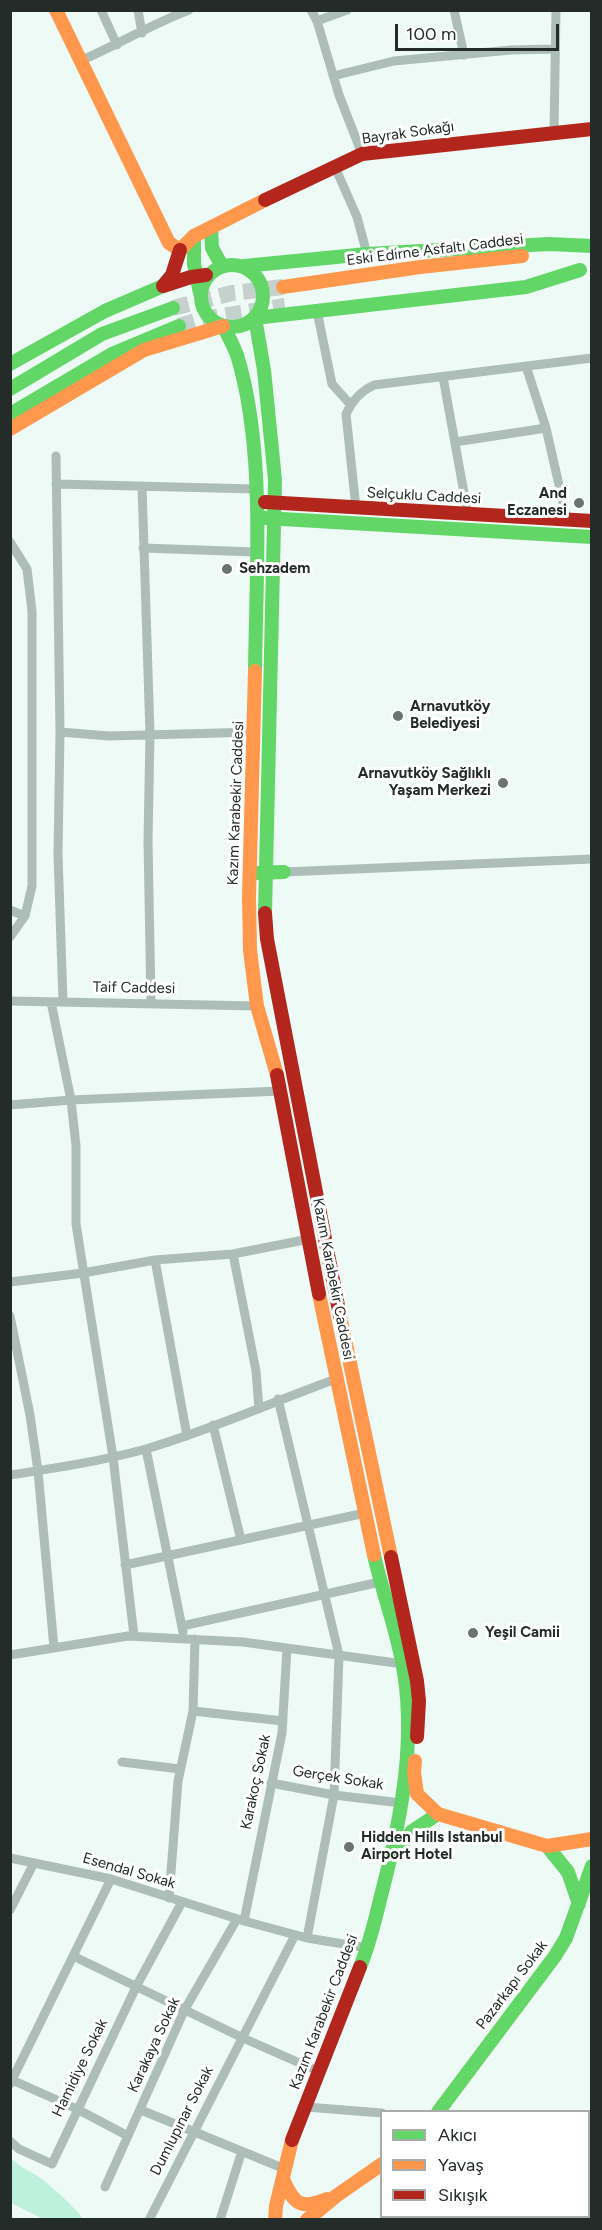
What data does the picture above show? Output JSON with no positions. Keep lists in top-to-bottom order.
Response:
{
  "streets": {
    "main road": [
      "Bayrak Sokağı",
      "Eski Edirne Asfaltı Caddesi",
      "Selçuklu Caddesi",
      "Kazım Karabekir Caddesi",
      "Pazarkapı Sokak"
    ],
    "street": [
      "Taif Caddesi",
      "Gerçek Sokak",
      "Karakoç Sokak",
      "Esendal Sokak",
      "Karakaya Sokak",
      "Hamidiye Sokak",
      "Dumlupınar Sokak"
    ]
  },
  "crossings": [
    ["Selçuklu Caddesi", "Kazım Karabekir Caddesi"],
    ["Kazım Karabekir Caddesi", "Taif Caddesi"],
    ["Kazım Karabekir Caddesi", "Gerçek Sokak"],
    ["Kazım Karabekir Caddesi", "Esendal Sokak"],
    ["Gerçek Sokak", "Karakoç Sokak"],
    ["Karakoç Sokak", "Esendal Sokak"],
    ["Karakoç Sokak", "Karakaya Sokak"],
    ["Esendal Sokak", "Karakaya Sokak"],
    ["Esendal Sokak", "Hamidiye Sokak"],
    ["Esendal Sokak", "Dumlupınar Sokak"]
  ],
  "places": [
    "And Eczanesi",
    "Sehzadem",
    "Arnavutköy Belediyesi",
    "Arnavutköy Sağlıklı Yaşam Merkezi",
    "Yeşil Camii",
    "Hidden Hills Istanbul Airport Hotel"
  ],
  "legend": ["Akıcı", "Yavaş", "Sıkışık"],
  "scale_bar": "100 m"
}
